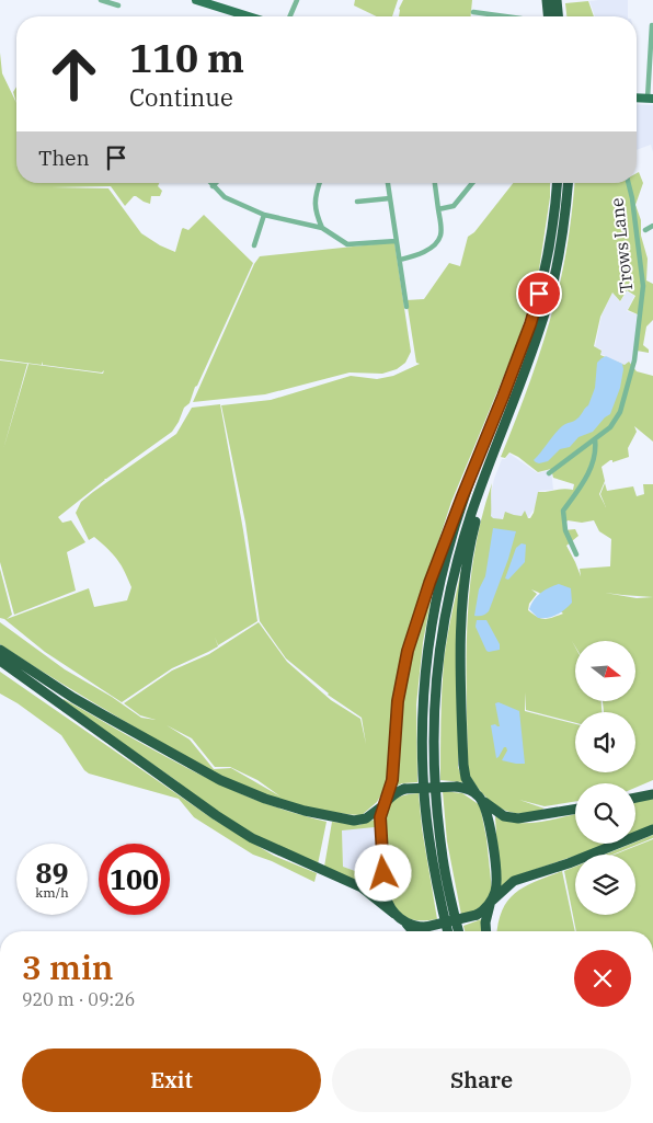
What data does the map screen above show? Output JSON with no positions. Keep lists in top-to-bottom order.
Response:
{
  "streets": {
    "street": ["Trows Lane"]
  },
  "north": "right",
  "page": {
    "turn": ["110 m", "Continue"],
    "then": "Then",
    "speed": "89 km/h",
    "limit": "100",
    "heading": ["3 min", "920 m · 09:26"],
    "buttons": ["Exit", "Share"]
  }
}
